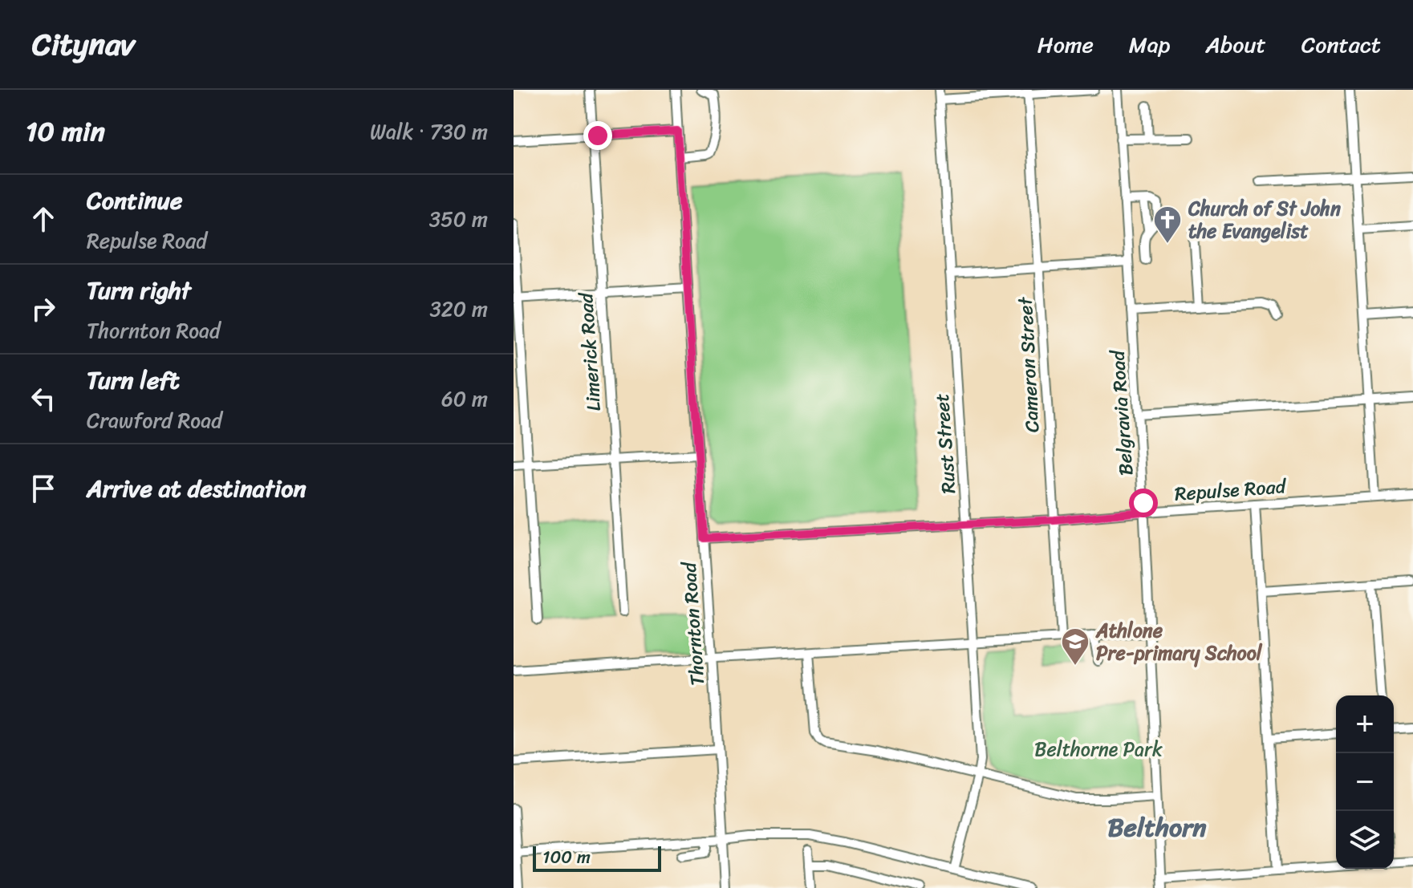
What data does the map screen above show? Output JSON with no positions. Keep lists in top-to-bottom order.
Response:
{
  "streets": {
    "street": [
      "Limerick Road",
      "Cameron Street",
      "Belgravia Road",
      "Rust Street",
      "Repulse Road",
      "Thornton Road"
    ]
  },
  "crossings": [
    ["Cameron Street", "Repulse Road"],
    ["Belgravia Road", "Repulse Road"],
    ["Rust Street", "Repulse Road"],
    ["Repulse Road", "Thornton Road"]
  ],
  "districts": ["Belthorn"],
  "parks": ["Belthorne Park"],
  "places": {
    "church": ["Church of St John the Evangelist"],
    "school or university": ["Athlone Pre-primary School"]
  },
  "scale_bar": "100 m",
  "page": {
    "header": "Citynav",
    "nav": [
      "Home",
      "Map",
      "About",
      "Contact"
    ],
    "heading": ["10 min", "Walk · 730 m"],
    "list": [
      ["Continue", "Repulse Road", "350 m"],
      ["Turn right", "Thornton Road", "320 m"],
      ["Turn left", "Crawford Road", "60 m"],
      "Arrive at destination"
    ],
    "map_buttons": ["+", "−"],
    "scale": "100 m"
  }
}
